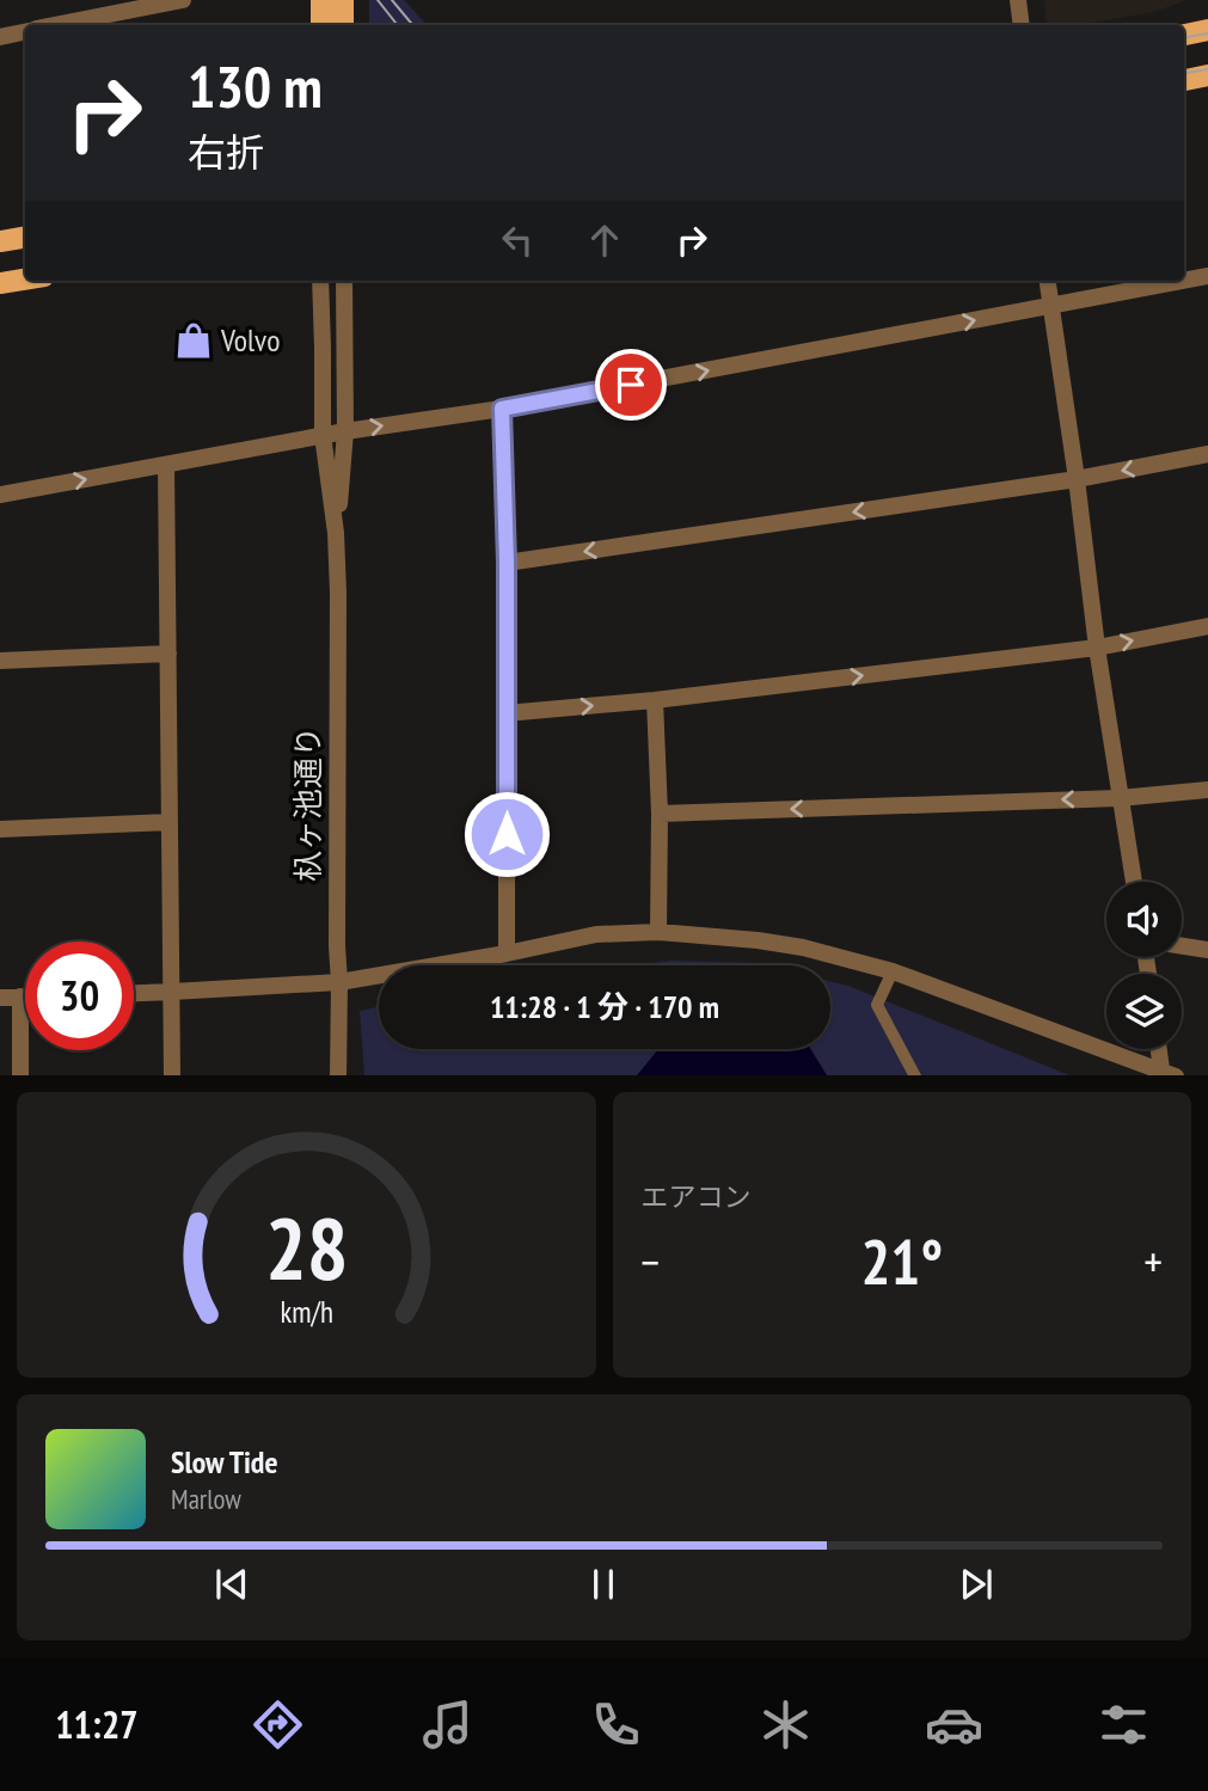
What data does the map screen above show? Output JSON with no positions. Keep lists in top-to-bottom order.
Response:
{
  "streets": {
    "street": ["杁ヶ池通り"]
  },
  "places": {
    "shop": ["Volvo"]
  },
  "page": {
    "turn": ["130 m", "右折"],
    "limit": "30",
    "trip": "11:28 · 1 分 · 170 m",
    "tile": "エアコン",
    "heat": ["−", "21°", "+"],
    "song": ["Slow Tide", "Marlow"],
    "tabs": "11:27",
    "gauge": ["28", "km/h"]
  }
}
